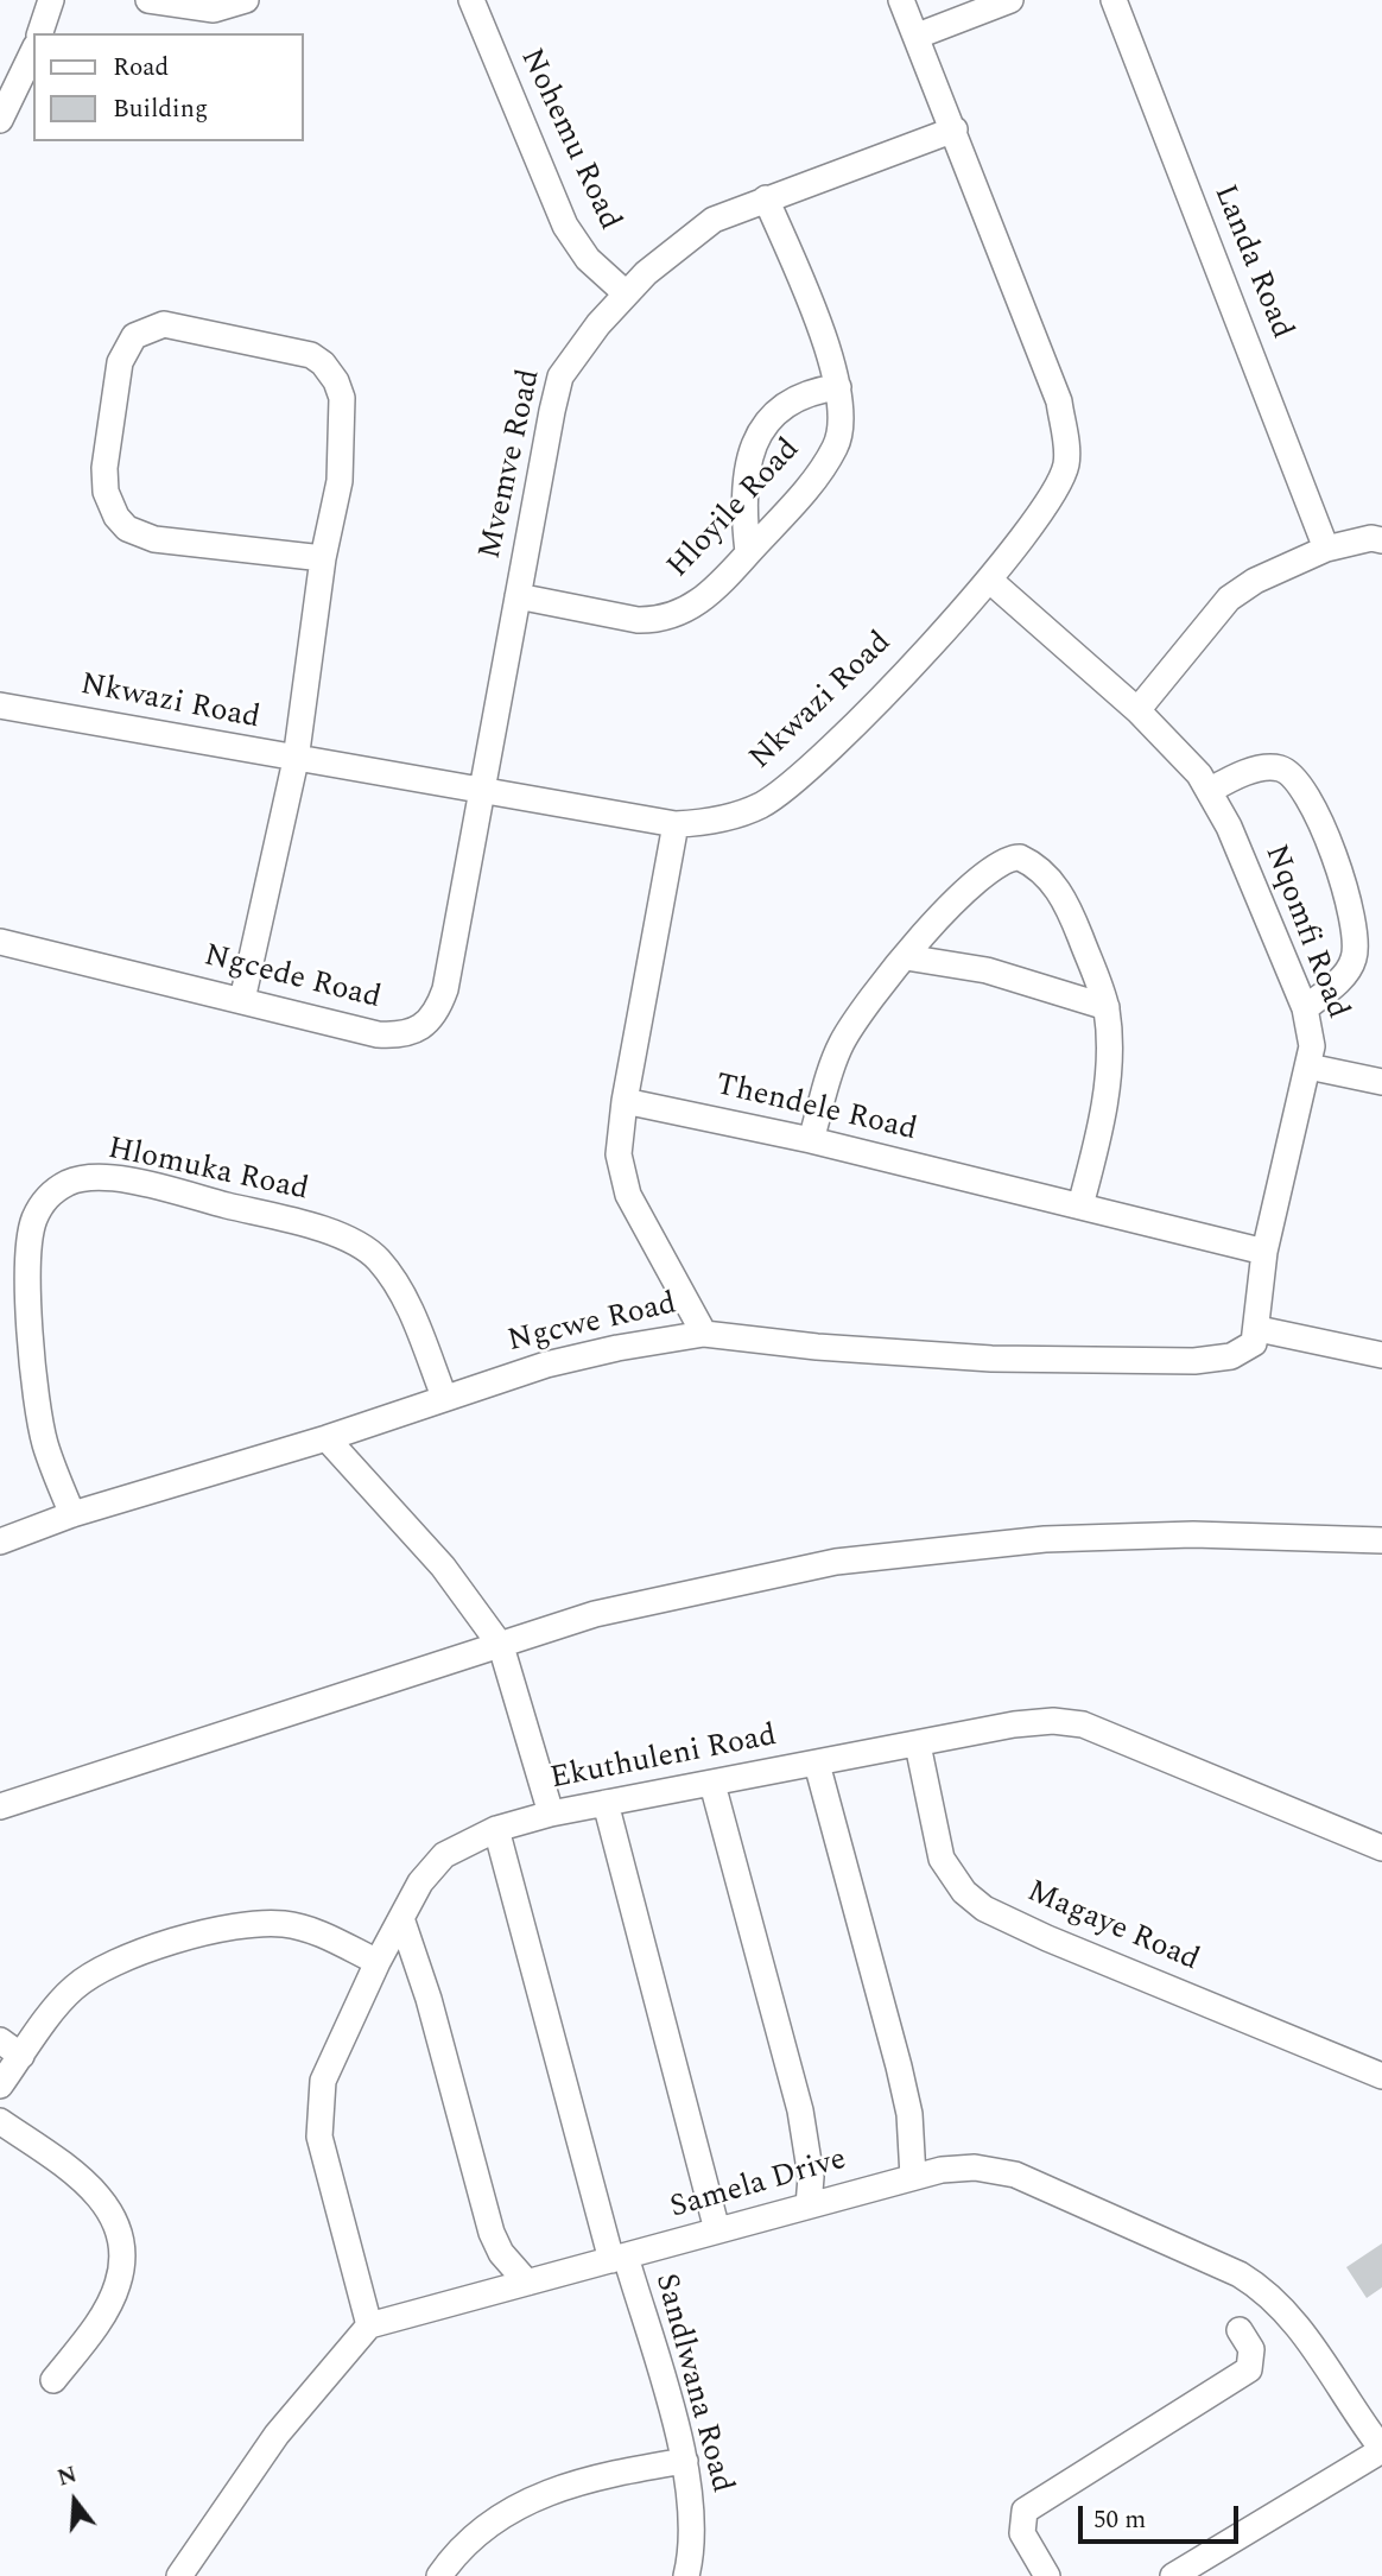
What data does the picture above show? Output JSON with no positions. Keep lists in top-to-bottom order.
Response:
{
  "streets": {
    "street": [
      "Nohemu Road",
      "Landa Road",
      "Mvemve Road",
      "Hloyile Road",
      "Nkwazi Road",
      "Nqomfi Road",
      "Ngcede Road",
      "Thendele Road",
      "Hlomuka Road",
      "Ngcwe Road",
      "Ekuthuleni Road",
      "Magaye Road",
      "Samela Drive",
      "Sandlwana Road"
    ]
  },
  "crossings": [
    ["Nohemu Road", "Mvemve Road"],
    ["Mvemve Road", "Hloyile Road"],
    ["Mvemve Road", "Nkwazi Road"],
    ["Mvemve Road", "Ngcede Road"],
    ["Nkwazi Road", "Nqomfi Road"],
    ["Nkwazi Road", "Ngcede Road"],
    ["Nqomfi Road", "Thendele Road"],
    ["Nqomfi Road", "Ngcwe Road"],
    ["Hlomuka Road", "Ngcwe Road"],
    ["Ekuthuleni Road", "Magaye Road"],
    ["Ekuthuleni Road", "Samela Drive"],
    ["Ekuthuleni Road", "Sandlwana Road"],
    ["Samela Drive", "Sandlwana Road"]
  ],
  "legend": ["Road", "Building"],
  "scale_bar": "50 m",
  "north": "top"
}
